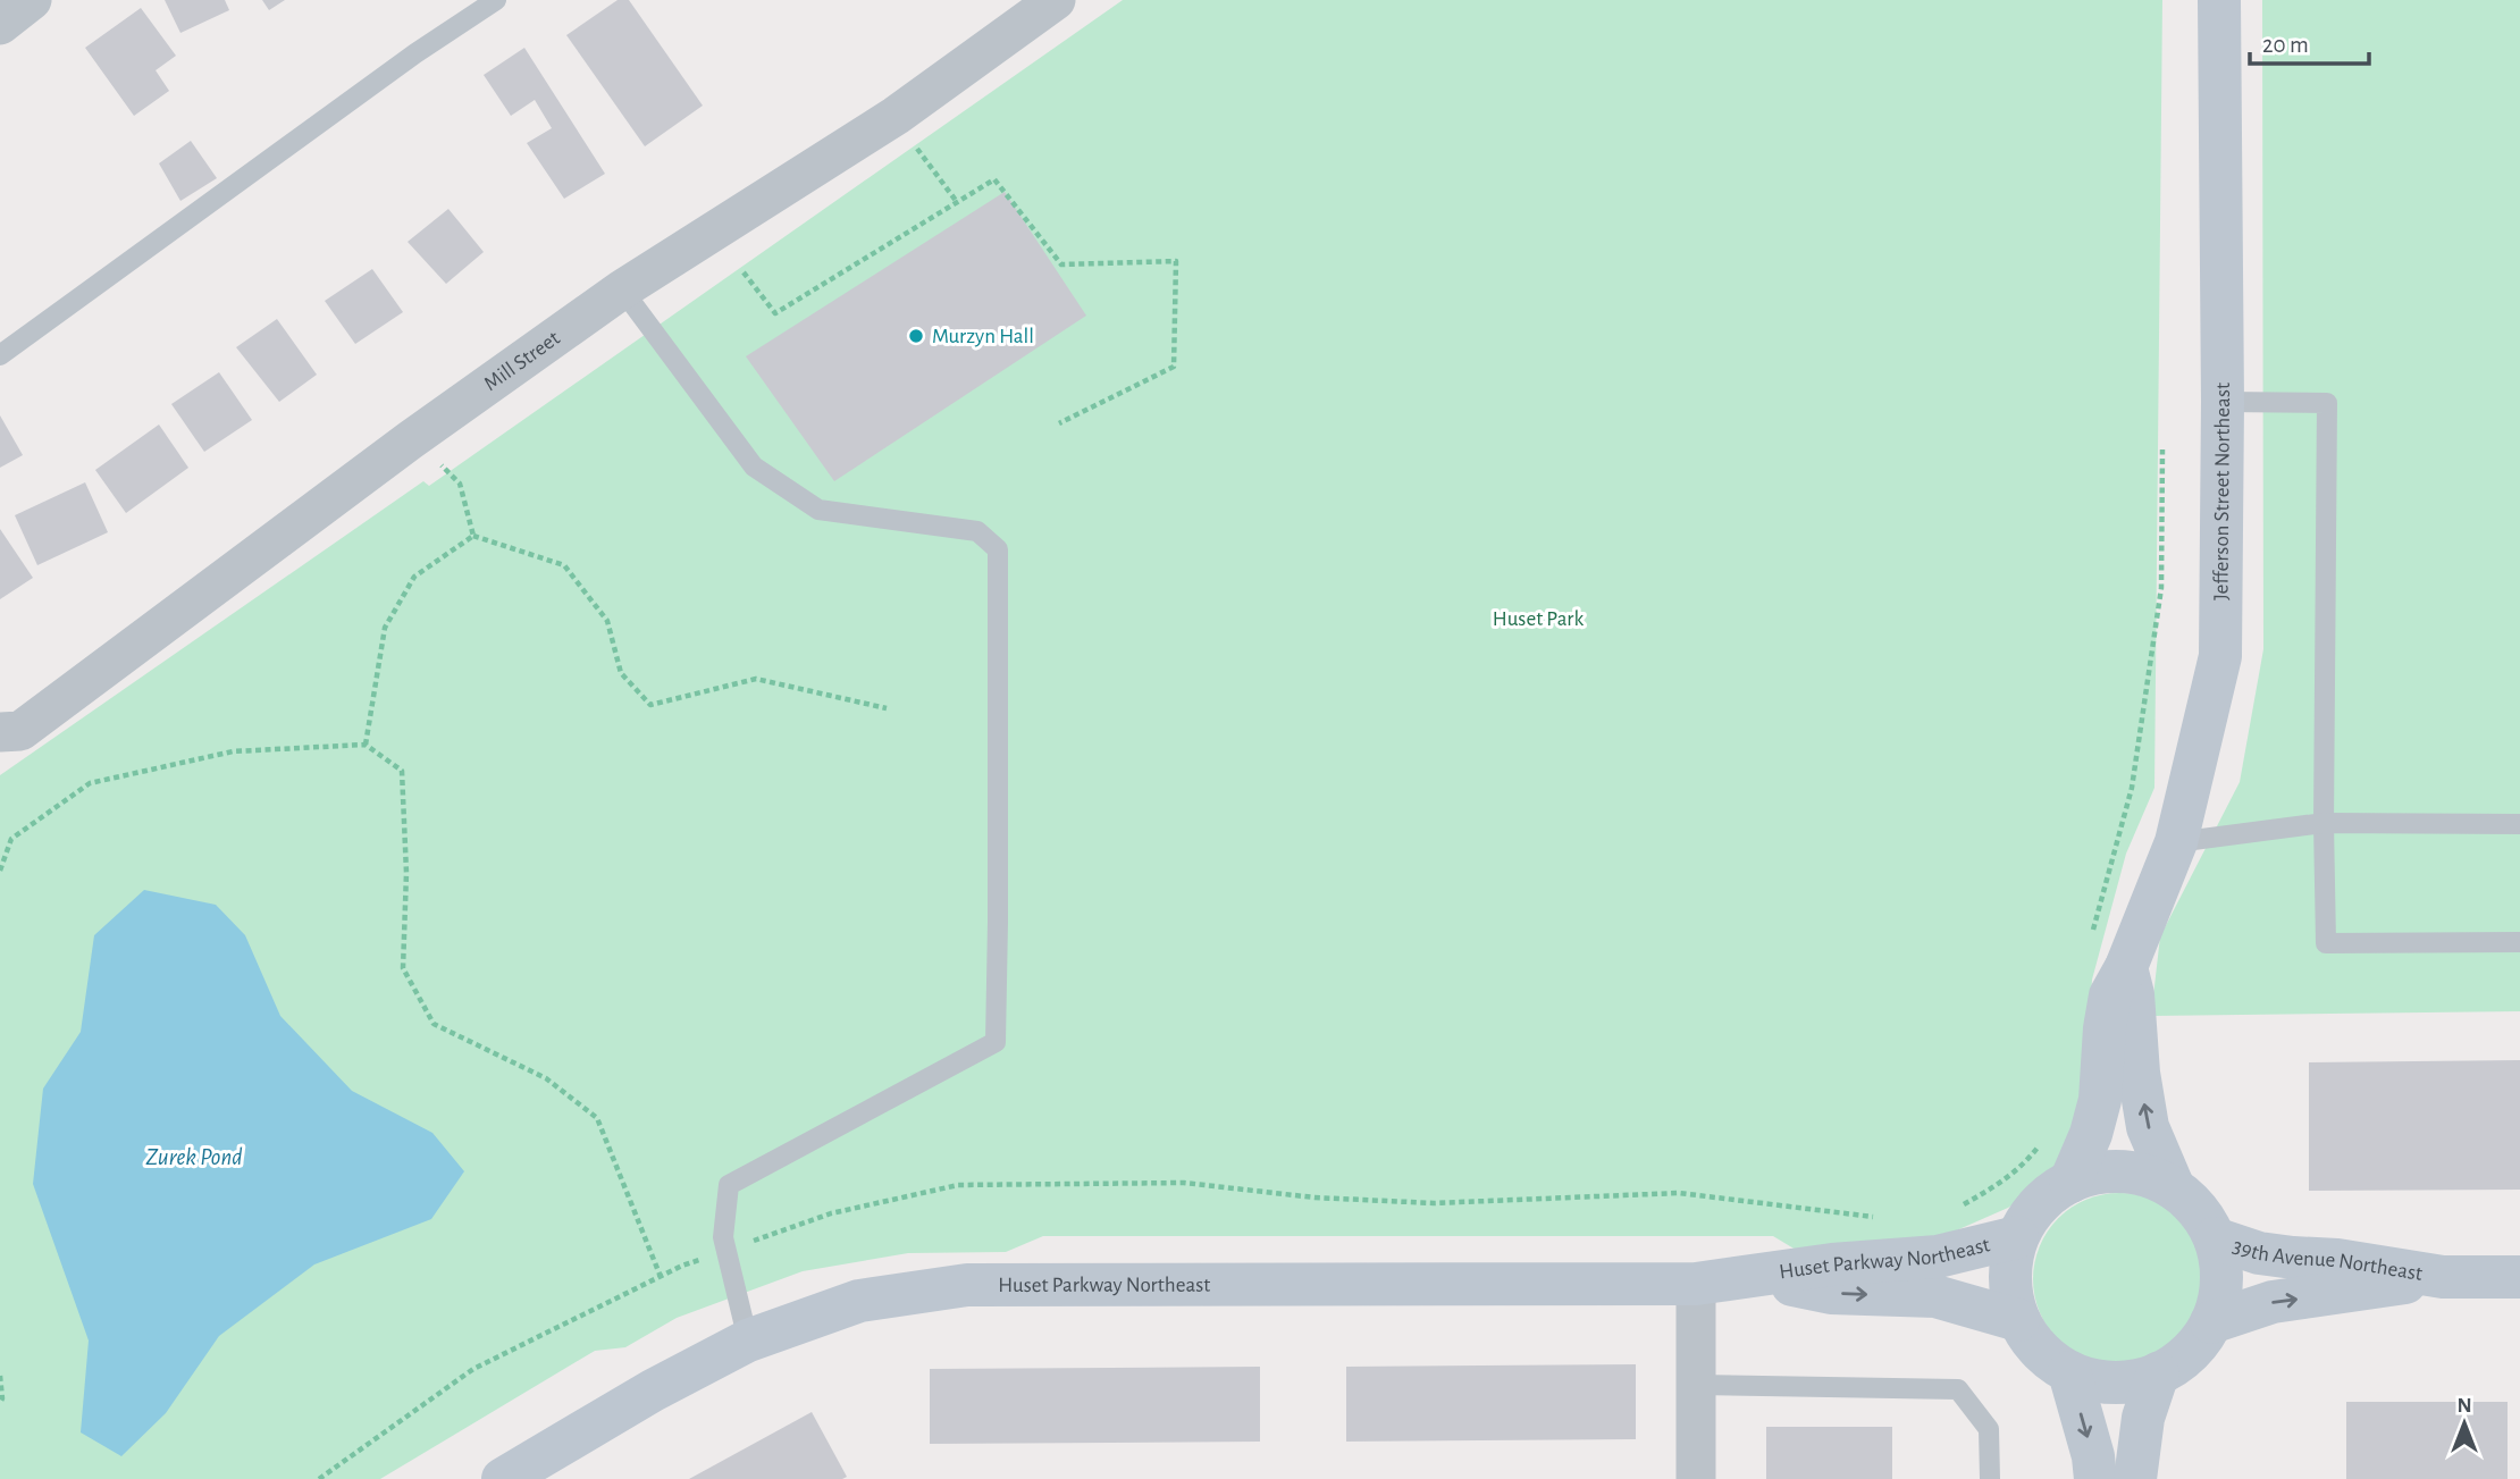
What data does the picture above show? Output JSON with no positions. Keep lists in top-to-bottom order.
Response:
{
  "streets": {
    "street": [
      "Mill Street",
      "Jefferson Street Northeast",
      "Huset Parkway Northeast",
      "39th Avenue Northeast"
    ]
  },
  "crossings": [
    ["Jefferson Street Northeast", "Huset Parkway Northeast"],
    ["Jefferson Street Northeast", "39th Avenue Northeast"],
    ["Huset Parkway Northeast", "39th Avenue Northeast"]
  ],
  "water": ["Zurek Pond"],
  "parks": ["Huset Park"],
  "places": ["Murzyn Hall"],
  "scale_bar": "20 m",
  "north": "top"
}
